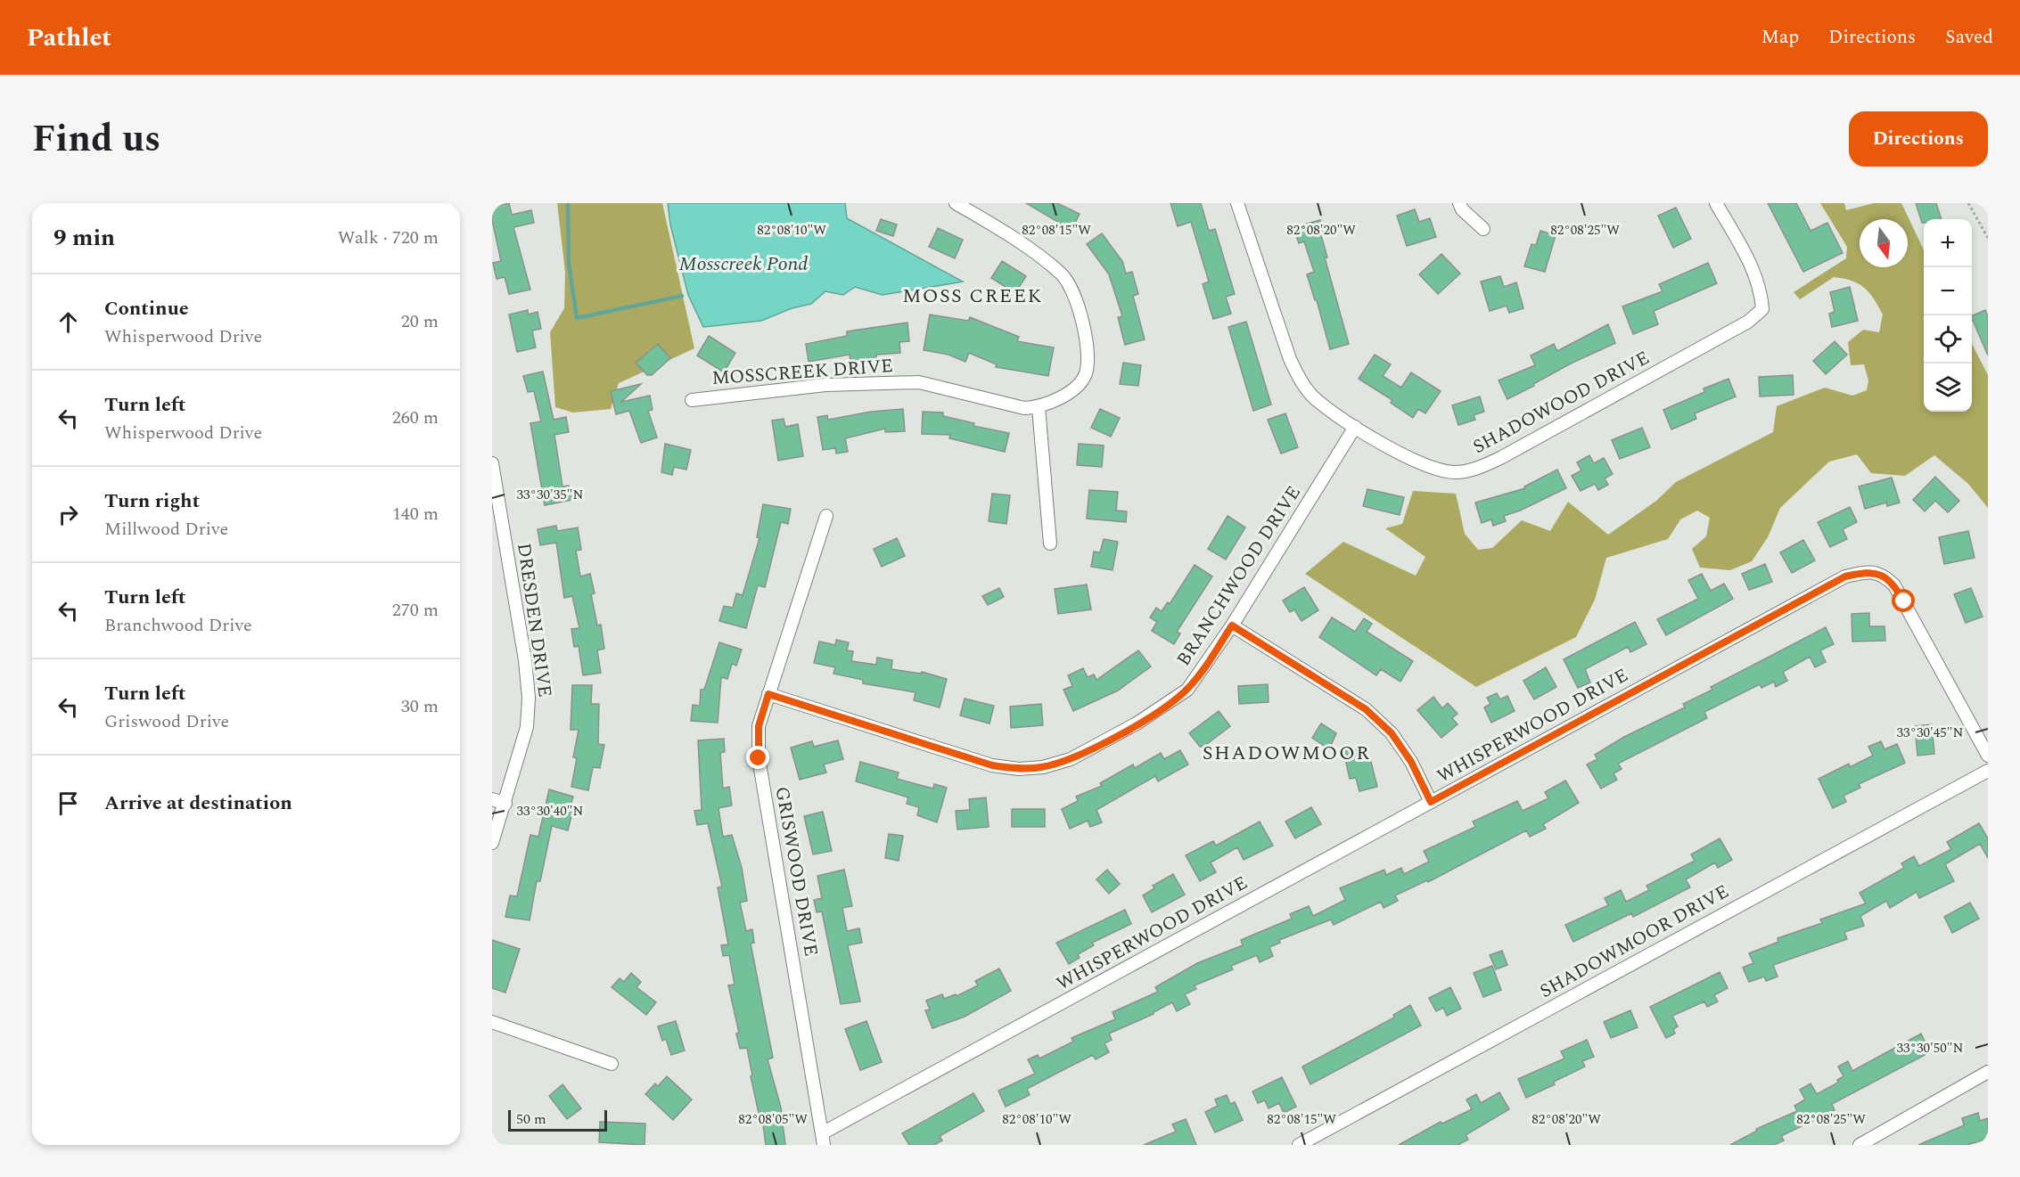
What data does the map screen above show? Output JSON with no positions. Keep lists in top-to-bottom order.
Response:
{
  "streets": {
    "street": [
      "MOSSCREEK DRIVE",
      "SHADOWOOD DRIVE",
      "BRANCHWOOD DRIVE",
      "DRESDEN DRIVE",
      "WHISPERWOOD DRIVE",
      "GRISWOOD DRIVE",
      "SHADOWMOOR DRIVE"
    ]
  },
  "crossings": [
    ["SHADOWOOD DRIVE", "BRANCHWOOD DRIVE"],
    ["BRANCHWOOD DRIVE", "GRISWOOD DRIVE"],
    ["WHISPERWOOD DRIVE", "GRISWOOD DRIVE"]
  ],
  "districts": ["MOSS CREEK", "SHADOWMOOR"],
  "water": ["Mosscreek Pond"],
  "scale_bar": "50 m",
  "north": "bottom",
  "page": {
    "header": "Pathlet",
    "nav": ["Map", "Directions", "Saved"],
    "title": "Find us",
    "buttons": "Directions",
    "heading": ["9 min", "Walk · 720 m"],
    "map_buttons": ["+", "−"],
    "list": [
      ["Continue", "Whisperwood Drive", "20 m"],
      ["Turn left", "Whisperwood Drive", "260 m"],
      ["Turn right", "Millwood Drive", "140 m"],
      ["Turn left", "Branchwood Drive", "270 m"],
      ["Turn left", "Griswood Drive", "30 m"],
      "Arrive at destination"
    ],
    "scale": "50 m"
  },
  "coordinates": [
    "82°08'10\"W",
    "82°08'15\"W",
    "82°08'20\"W",
    "82°08'25\"W",
    "33°30'35\"N",
    "33°30'45\"N",
    "33°30'40\"N",
    "33°30'50\"N",
    "82°08'05\"W"
  ]
}
